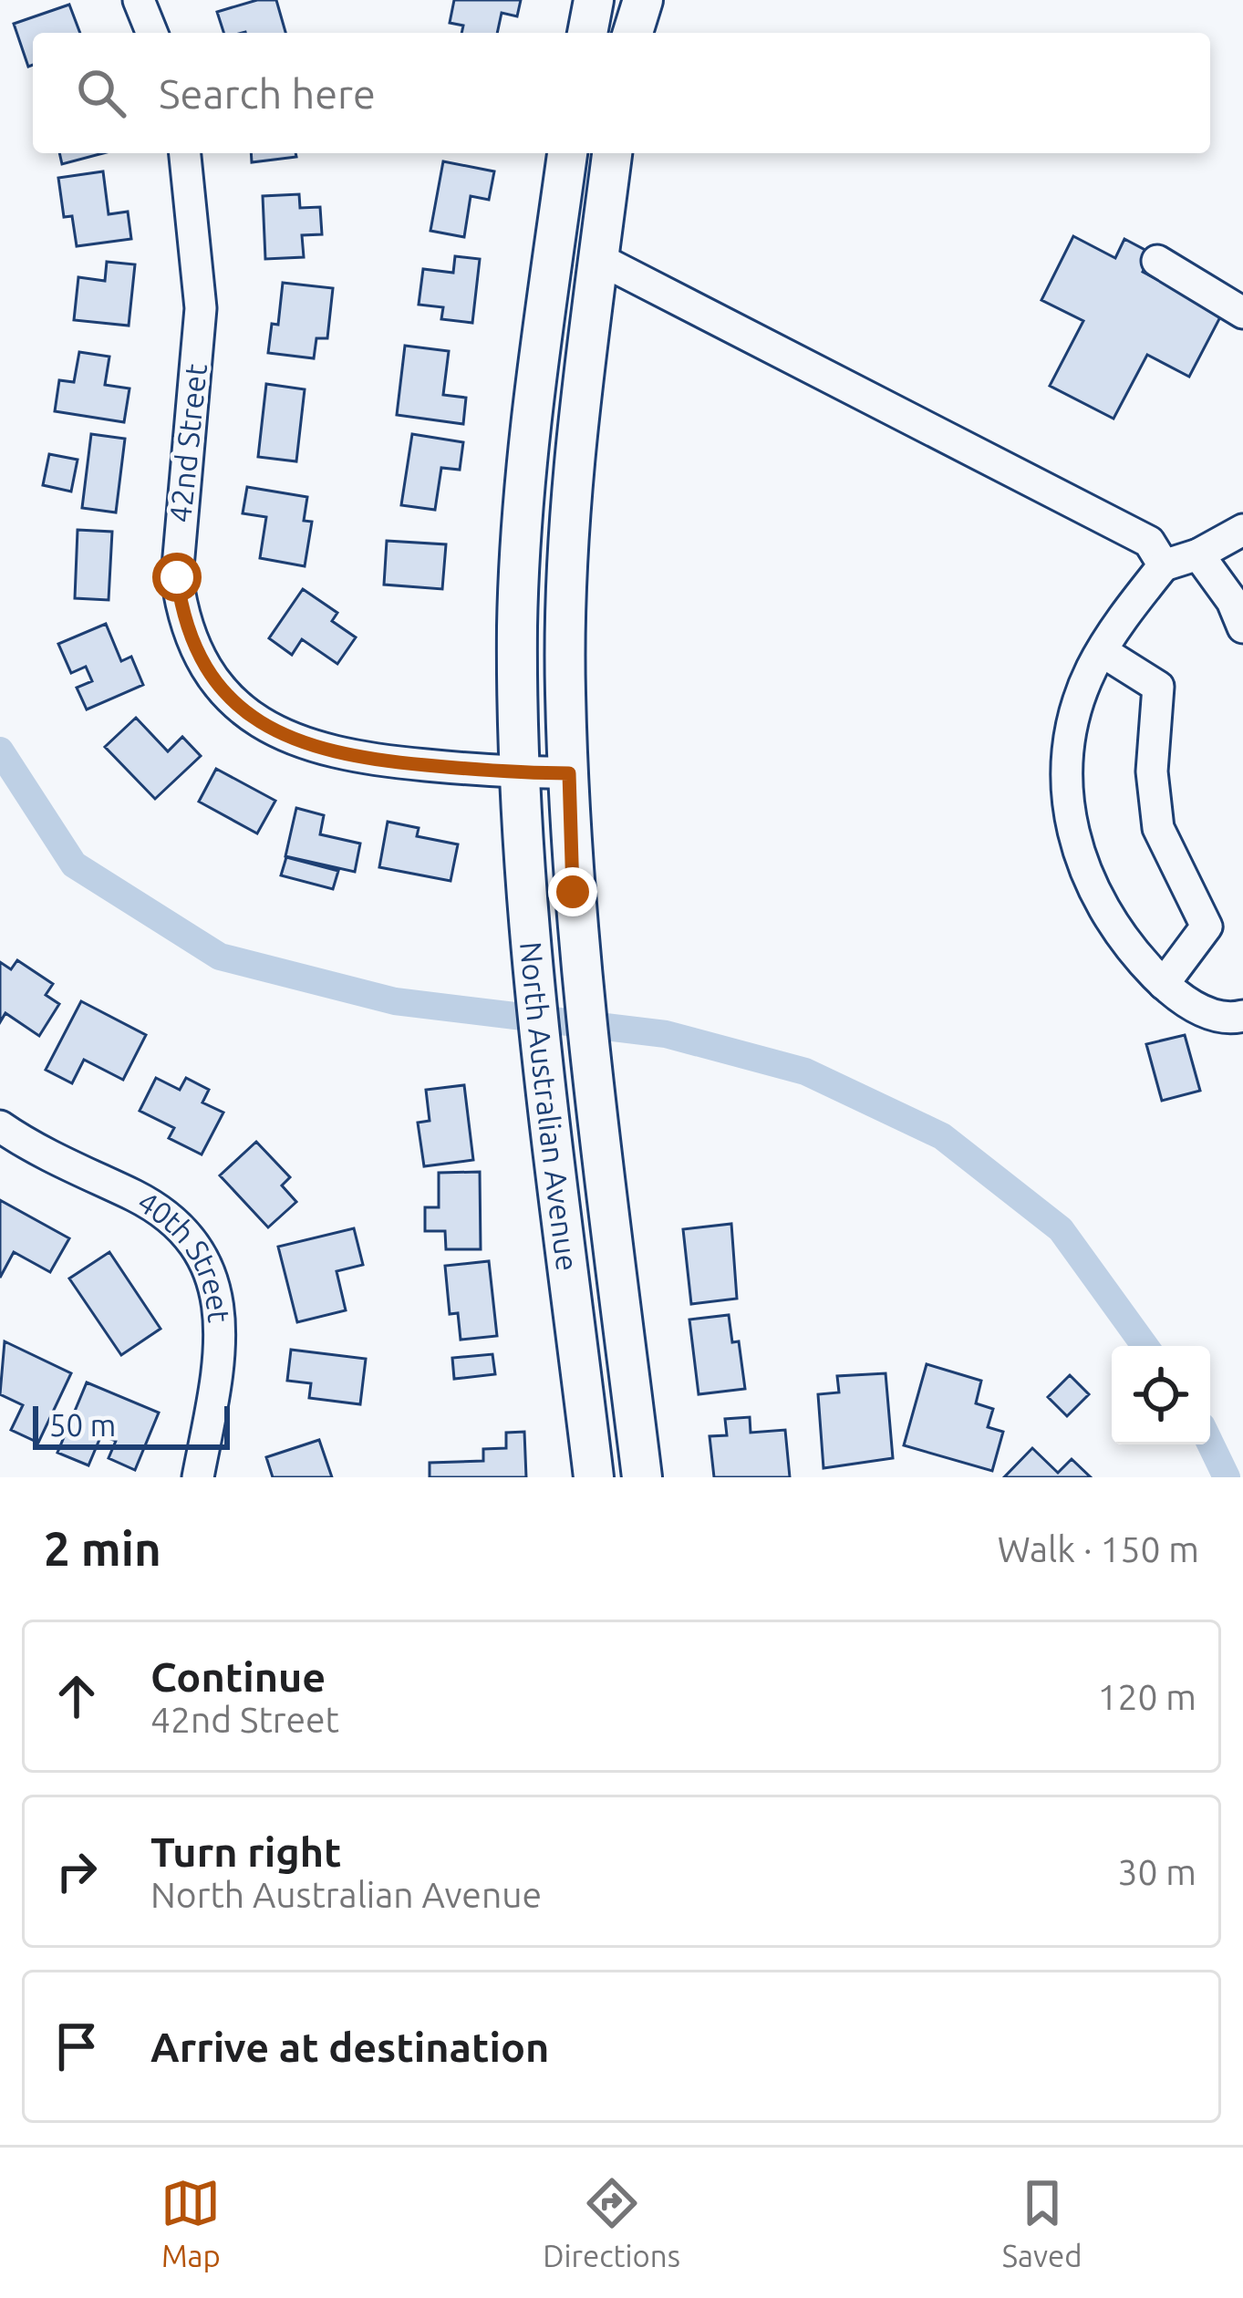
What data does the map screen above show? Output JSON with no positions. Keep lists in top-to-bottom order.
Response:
{
  "streets": {
    "main road": ["North Australian Avenue"],
    "street": ["42nd Street", "40th Street"]
  },
  "crossings": [
    ["42nd Street", "North Australian Avenue"]
  ],
  "scale_bar": "50 m",
  "page": {
    "search": "Search here",
    "scale": "50 m",
    "heading": ["2 min", "Walk · 150 m"],
    "list": [
      ["Continue", "42nd Street", "120 m"],
      ["Turn right", "North Australian Avenue", "30 m"],
      "Arrive at destination"
    ],
    "nav": ["Map", "Directions", "Saved"]
  }
}
